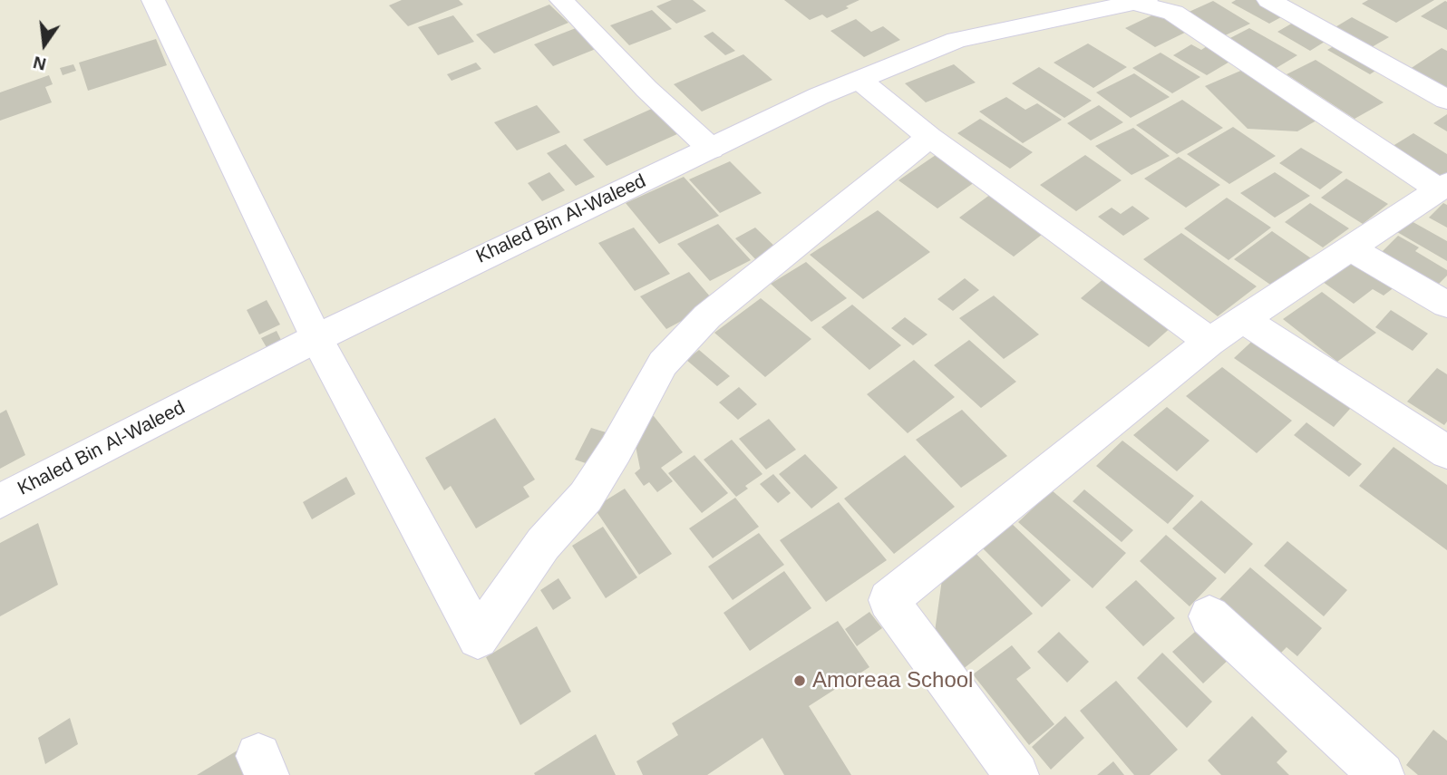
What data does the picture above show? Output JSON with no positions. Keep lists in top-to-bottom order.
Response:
{
  "streets": {
    "street": ["Khaled Bin Al-Waleed"]
  },
  "places": ["Amoreaa School"],
  "north": "bottom"
}
